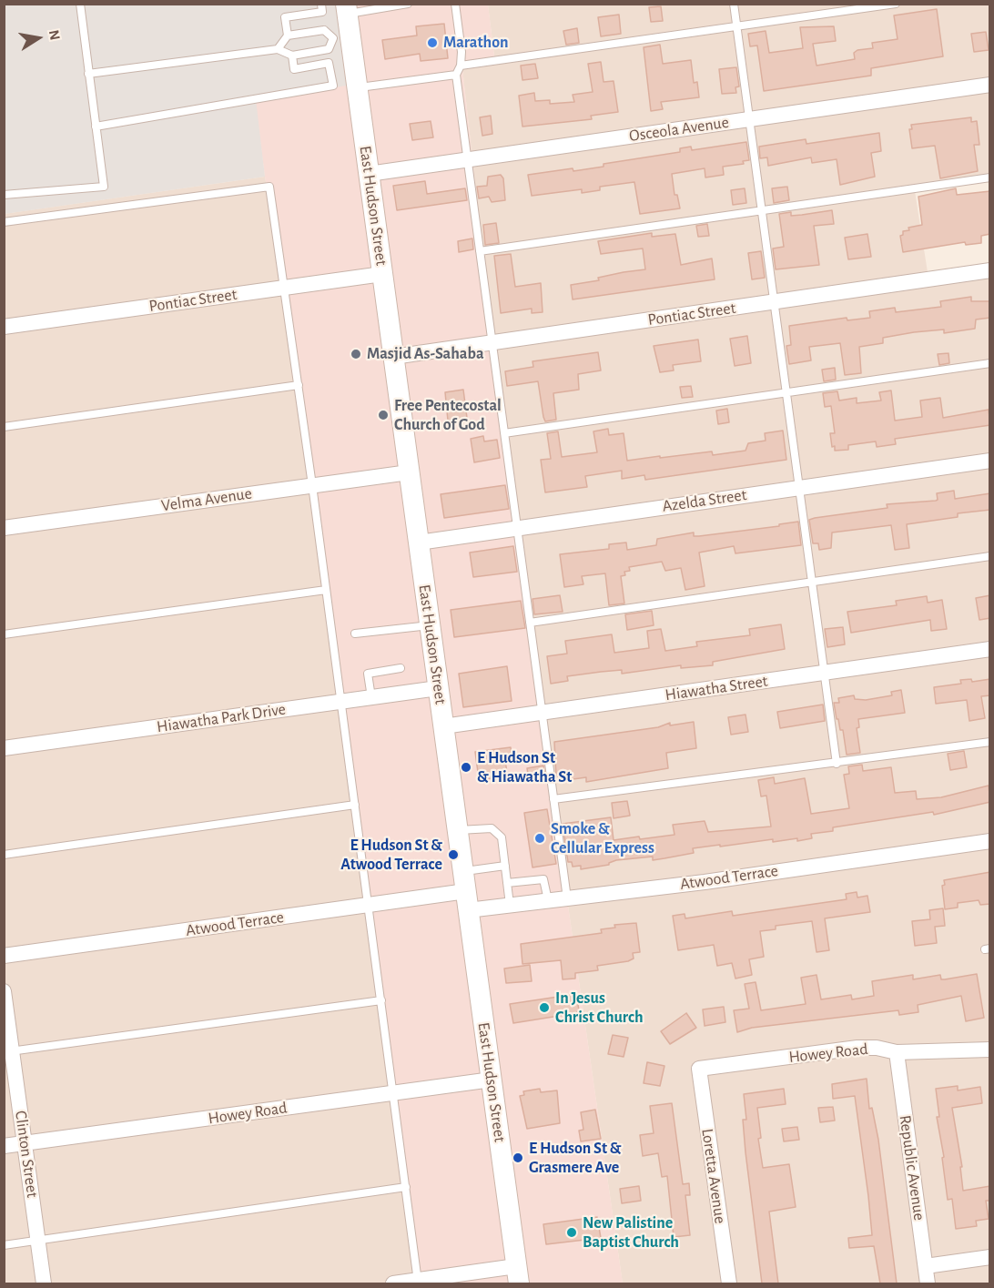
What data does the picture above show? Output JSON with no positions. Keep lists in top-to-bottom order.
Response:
{
  "streets": {
    "main road": ["East Hudson Street"],
    "street": [
      "Osceola Avenue",
      "Pontiac Street",
      "Velma Avenue",
      "Azelda Street",
      "Hiawatha Street",
      "Hiawatha Park Drive",
      "Atwood Terrace",
      "Howey Road",
      "Clinton Street",
      "Republic Avenue",
      "Loretta Avenue"
    ]
  },
  "crossings": [
    ["Osceola Avenue", "East Hudson Street"],
    ["East Hudson Street", "Pontiac Street"],
    ["East Hudson Street", "Velma Avenue"],
    ["East Hudson Street", "Azelda Street"],
    ["East Hudson Street", "Hiawatha Street"],
    ["East Hudson Street", "Hiawatha Park Drive"],
    ["East Hudson Street", "Atwood Terrace"],
    ["East Hudson Street", "Howey Road"],
    ["Howey Road", "Clinton Street"],
    ["Howey Road", "Republic Avenue"],
    ["Howey Road", "Loretta Avenue"]
  ],
  "places": [
    "Marathon",
    "Masjid As-Sahaba",
    "Free Pentecostal Church of God",
    "E Hudson St & Hiawatha St",
    "Smoke & Cellular Express",
    "E Hudson St & Atwood Terrace",
    "In Jesus Christ Church",
    "E Hudson St & Grasmere Ave",
    "New Palistine Baptist Church"
  ],
  "north": "right"
}
